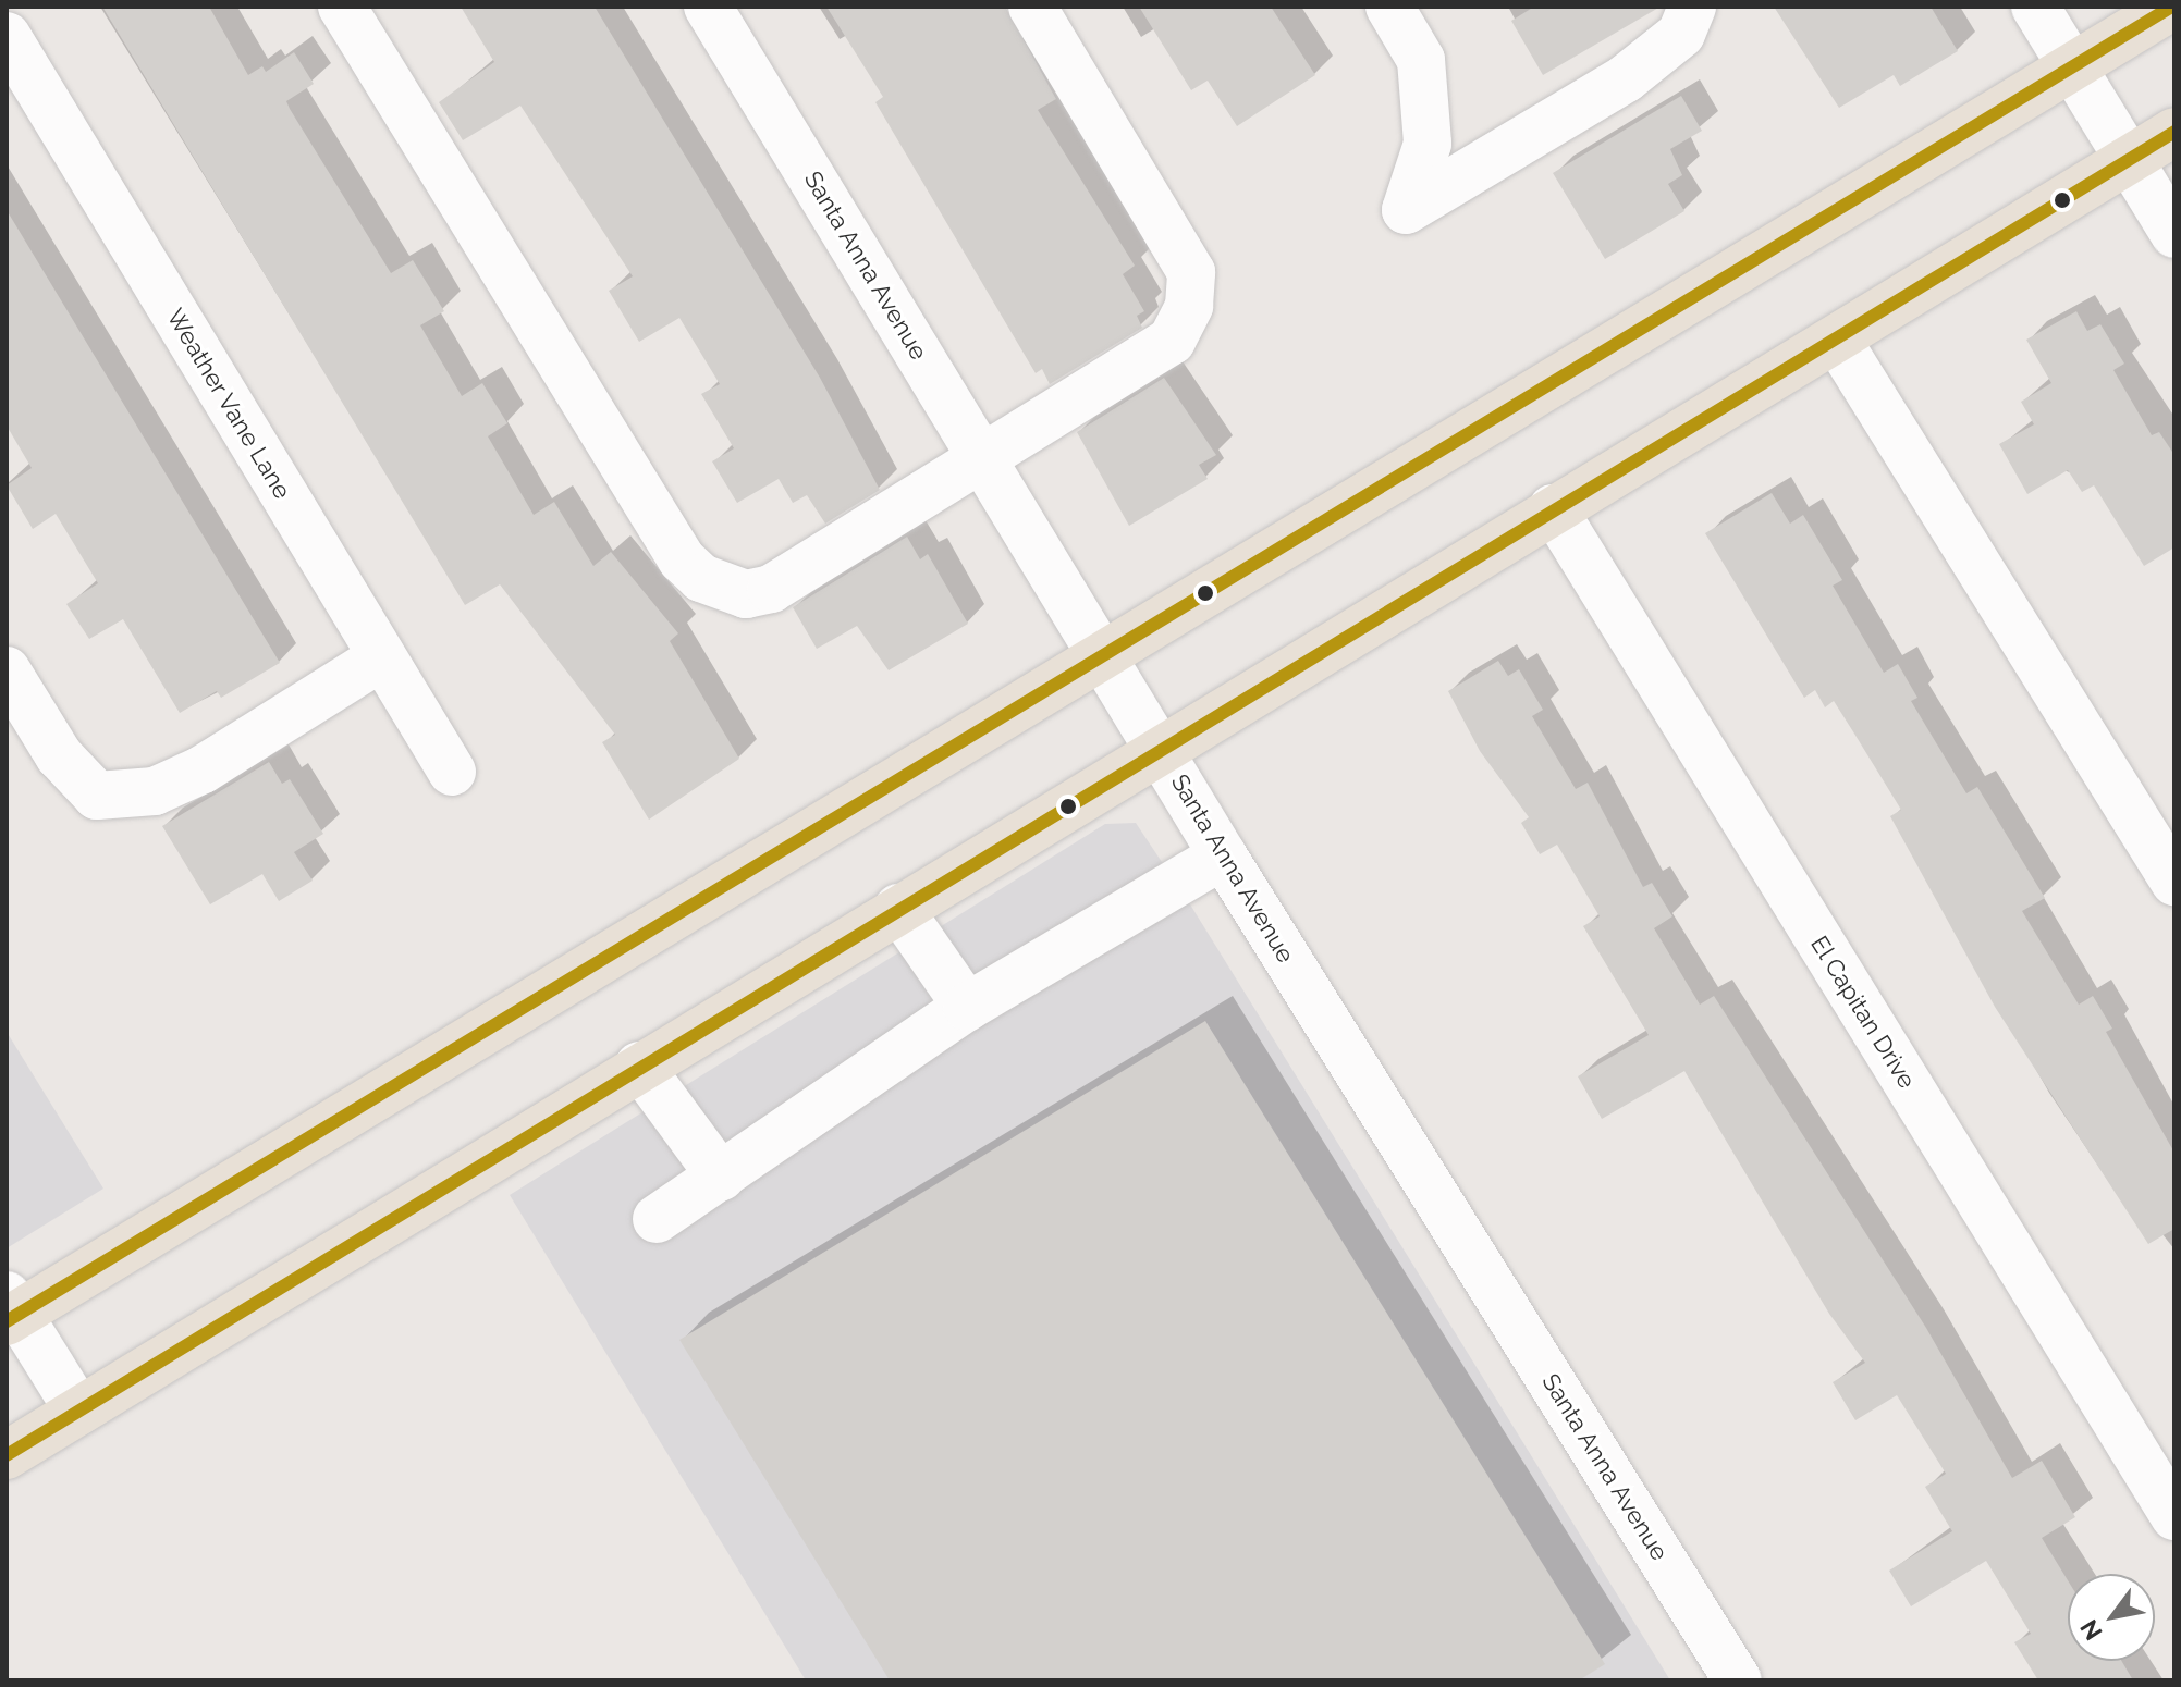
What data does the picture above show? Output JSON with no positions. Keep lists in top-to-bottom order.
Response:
{
  "streets": {
    "street": ["Santa Anna Avenue", "Weather Vane Lane", "El Capitan Drive"]
  },
  "north": "bottom left"
}
